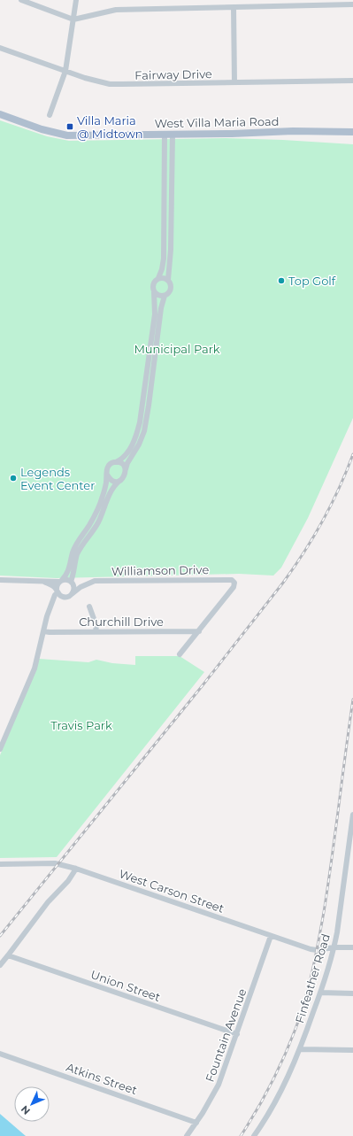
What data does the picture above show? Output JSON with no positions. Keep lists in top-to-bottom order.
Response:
{
  "streets": {
    "main road": ["West Villa Maria Road"],
    "street": [
      "Fairway Drive",
      "Williamson Drive",
      "Churchill Drive",
      "West Carson Street",
      "Finfeather Road",
      "Union Street",
      "Fountain Avenue",
      "Atkins Street"
    ]
  },
  "crossings": [
    ["Williamson Drive", "Churchill Drive"],
    ["West Carson Street", "Finfeather Road"],
    ["West Carson Street", "Fountain Avenue"],
    ["Union Street", "Fountain Avenue"],
    ["Fountain Avenue", "Atkins Street"]
  ],
  "parks": ["Municipal Park", "Travis Park"],
  "places": {
    "transit": ["Villa Maria @ Midtown"],
    "other": ["Top Golf", "Legends Event Center"]
  },
  "north": "bottom left"
}
